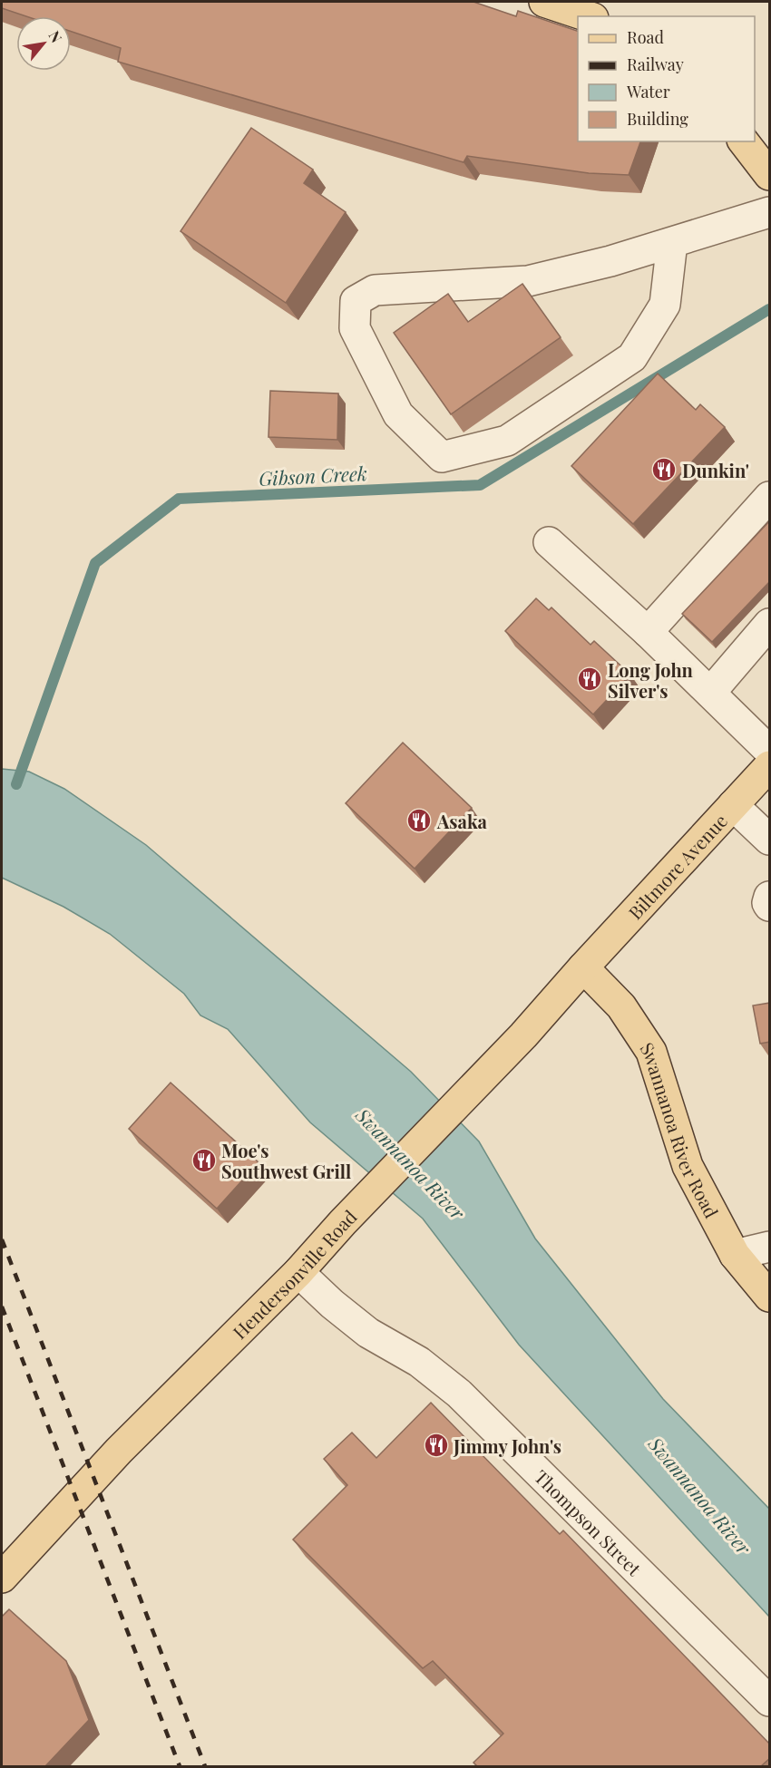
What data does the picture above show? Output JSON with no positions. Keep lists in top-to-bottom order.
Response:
{
  "streets": {
    "main road": ["Biltmore Avenue", "Swannanoa River Road", "Hendersonville Road"],
    "street": ["Thompson Street"]
  },
  "crossings": [
    ["Biltmore Avenue", "Swannanoa River Road"],
    ["Biltmore Avenue", "Hendersonville Road"],
    ["Swannanoa River Road", "Hendersonville Road"],
    ["Hendersonville Road", "Thompson Street"]
  ],
  "water": ["Gibson Creek", "Swannanoa River"],
  "places": {
    "restaurant": [
      "Dunkin'",
      "Long John Silver's",
      "Asaka",
      "Moe's Southwest Grill",
      "Jimmy John's"
    ]
  },
  "legend": [
    "Road",
    "Railway",
    "Water",
    "Building"
  ],
  "north": "top right"
}
